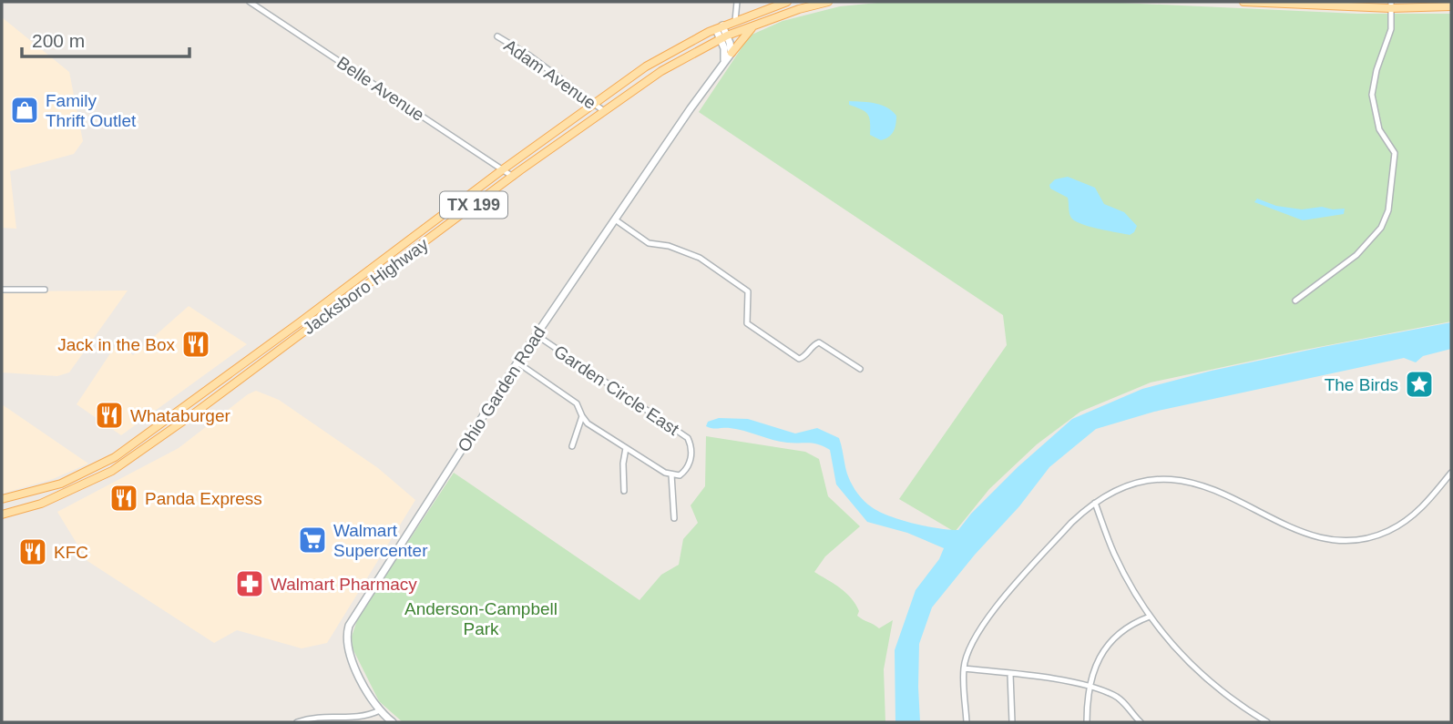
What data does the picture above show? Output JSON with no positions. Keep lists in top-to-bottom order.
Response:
{
  "streets": {
    "main road": ["TX 199", "Jacksboro Highway"],
    "street": [
      "Adam Avenue",
      "Belle Avenue",
      "Ohio Garden Road",
      "Garden Circle East"
    ]
  },
  "crossings": [
    ["Adam Avenue", "Jacksboro Highway"],
    ["Belle Avenue", "Jacksboro Highway"],
    ["Ohio Garden Road", "Garden Circle East"]
  ],
  "parks": ["Anderson-Campbell Park"],
  "places": {
    "shop": ["Family Thrift Outlet"],
    "restaurant": [
      "Jack in the Box",
      "Whataburger",
      "Panda Express",
      "KFC"
    ],
    "place": ["The Birds"],
    "supermarket": ["Walmart Supercenter"],
    "pharmacy": ["Walmart Pharmacy"]
  },
  "scale_bar": "200 m"
}
